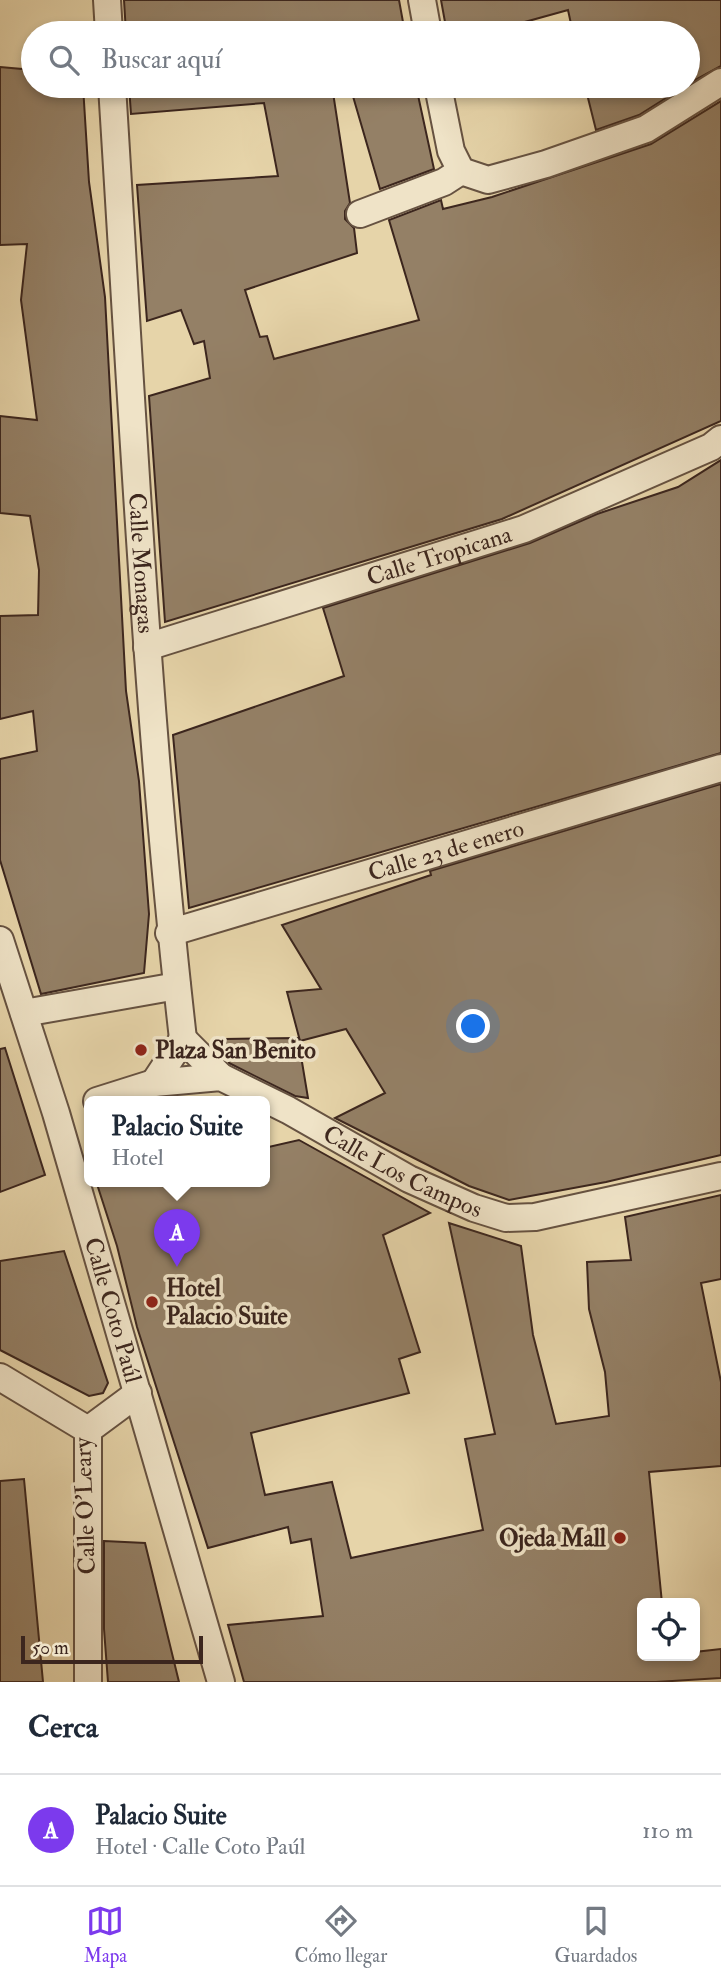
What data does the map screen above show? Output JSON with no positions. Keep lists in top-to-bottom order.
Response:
{
  "streets": {
    "street": [
      "Calle Tropicana",
      "Calle Monagas",
      "Calle 23 de enero",
      "Calle Los Campos",
      "Calle Coto Paúl",
      "Calle O'Leary"
    ]
  },
  "crossings": [
    ["Calle Tropicana", "Calle Monagas"],
    ["Calle Monagas", "Calle 23 de enero"]
  ],
  "places": ["Plaza San Benito", "Hotel Palacio Suite", "Ojeda Mall"],
  "scale_bar": "50 m",
  "page": {
    "search": "Buscar aquí",
    "popup": ["Palacio Suite", "Hotel"],
    "pins": "A",
    "scale": "50 m",
    "heading": "Cerca",
    "list": [
      {
        "mark": "A",
        "name": "Palacio Suite",
        "note": "Hotel · Calle Coto Paúl",
        "value": "110 m"
      }
    ],
    "nav": ["Mapa", "Cómo llegar", "Guardados"]
  }
}
